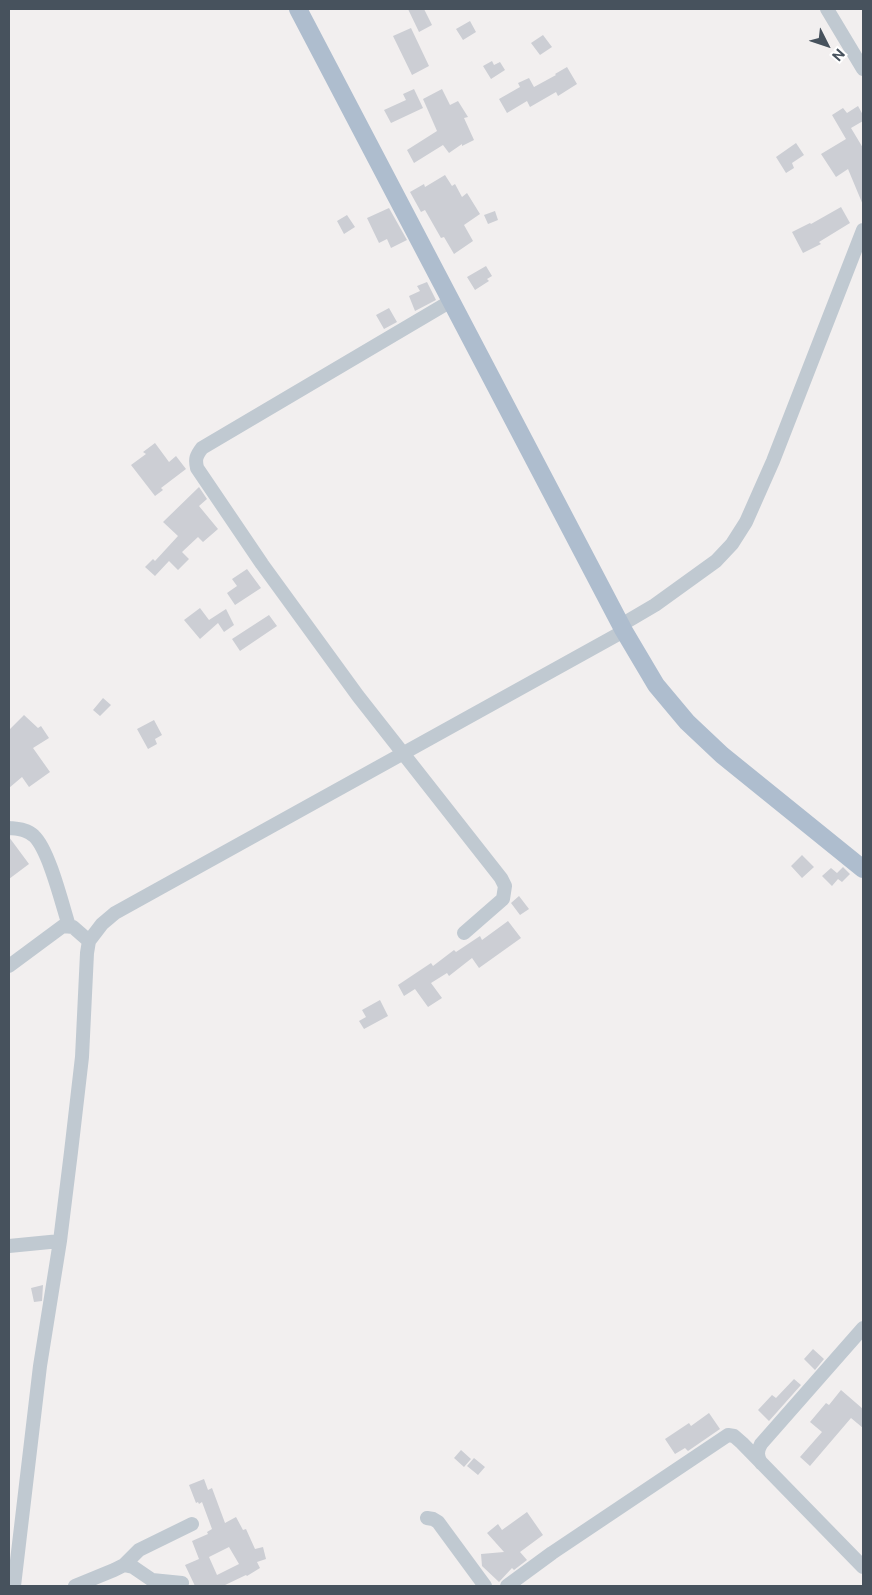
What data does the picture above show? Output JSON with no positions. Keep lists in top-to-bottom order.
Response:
{
  "north": "bottom right"
}
